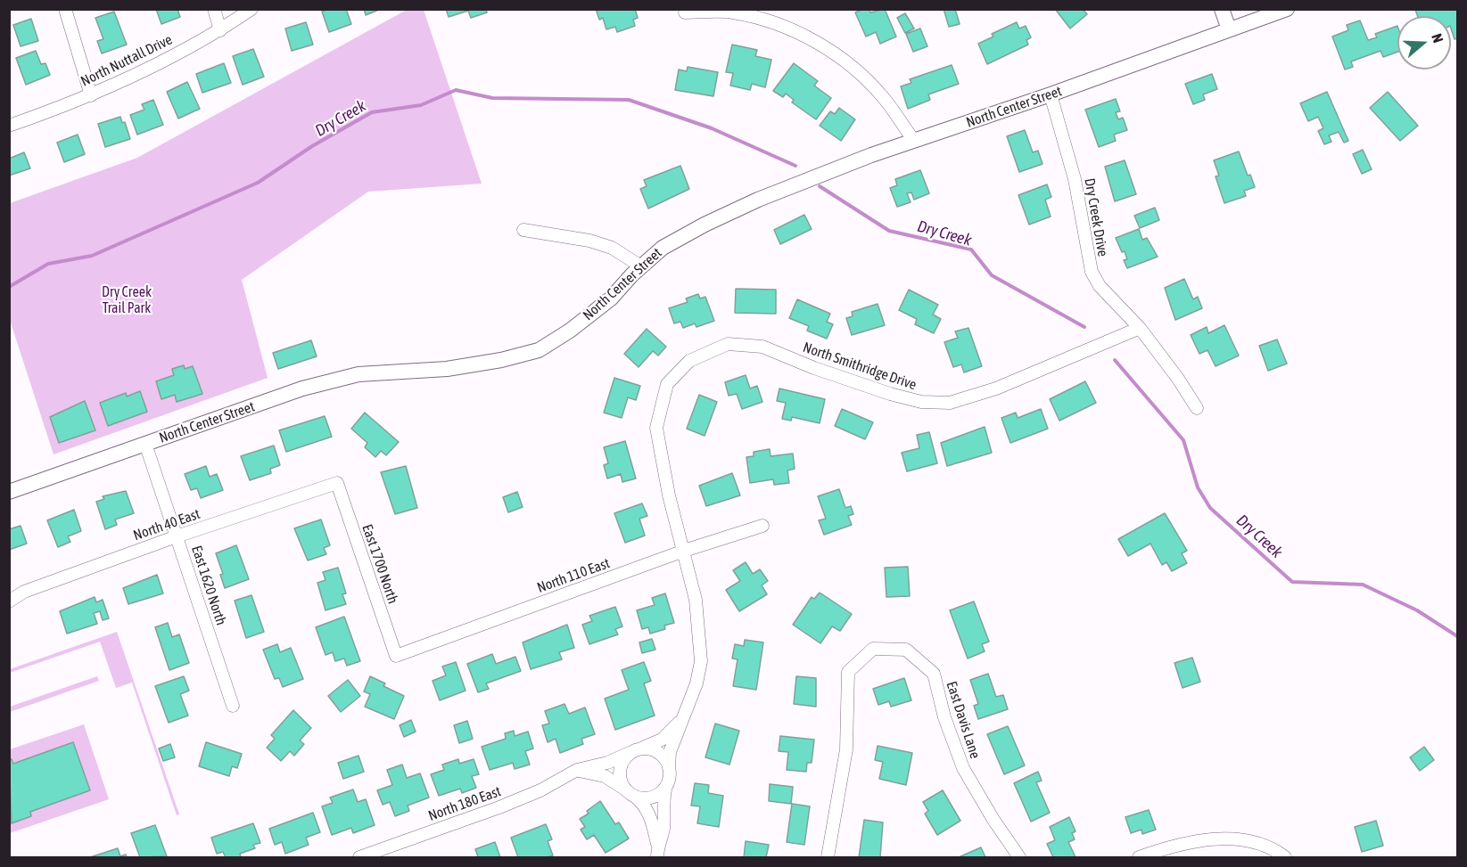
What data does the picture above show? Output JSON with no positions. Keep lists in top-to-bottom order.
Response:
{
  "streets": {
    "street": [
      "North Nuttall Drive",
      "North Center Street",
      "Dry Creek Drive",
      "North Smithridge Drive",
      "North 40 East",
      "East 1700 North",
      "North 110 East",
      "East 1620 North",
      "East Davis Lane",
      "North 180 East"
    ]
  },
  "crossings": [
    ["North Center Street", "Dry Creek Drive"],
    ["North Center Street", "East 1620 North"],
    ["Dry Creek Drive", "North Smithridge Drive"],
    ["North Smithridge Drive", "North 110 East"],
    ["North 40 East", "East 1700 North"],
    ["North 40 East", "East 1620 North"],
    ["East 1700 North", "North 110 East"]
  ],
  "water": ["Dry Creek"],
  "parks": ["Dry Creek Trail Park"],
  "north": "right"
}
